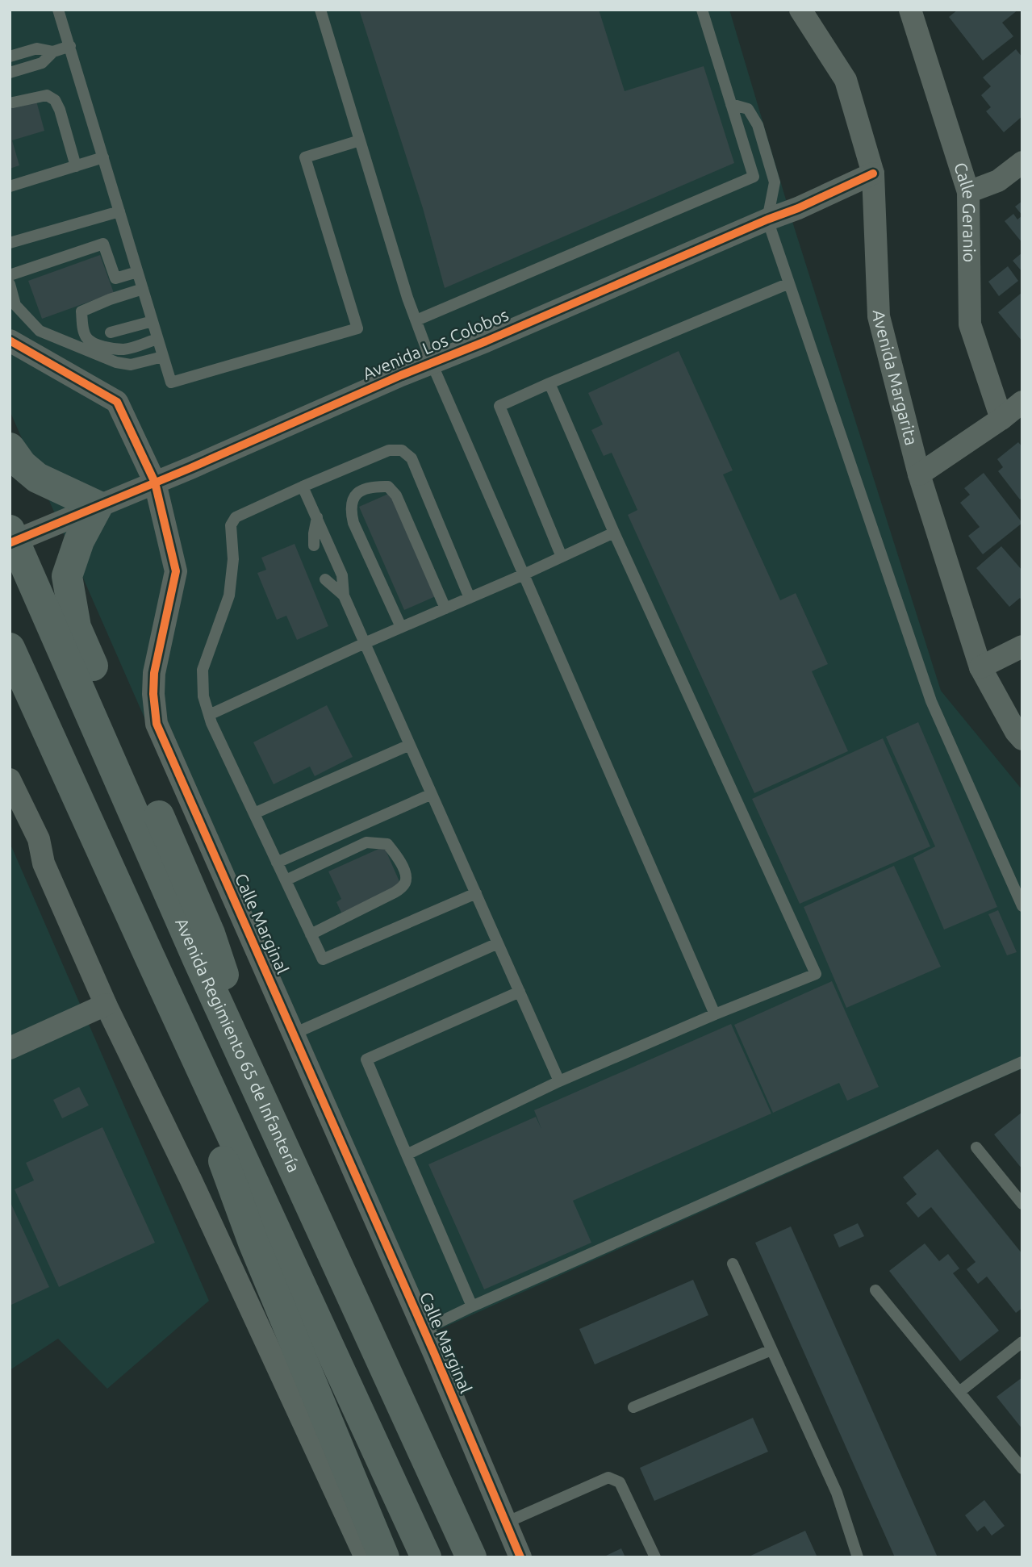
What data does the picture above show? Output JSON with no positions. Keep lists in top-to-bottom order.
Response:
{
  "streets": {
    "main road": ["Avenida Regimiento 65 de Infantería"],
    "street": [
      "Calle Geranio",
      "Avenida Los Colobos",
      "Avenida Margarita",
      "Calle Marginal"
    ]
  },
  "crossings": [
    ["Avenida Los Colobos", "Avenida Margarita"],
    ["Avenida Los Colobos", "Calle Marginal"],
    ["Avenida Los Colobos", "Avenida Regimiento 65 de Infantería"]
  ]
}
